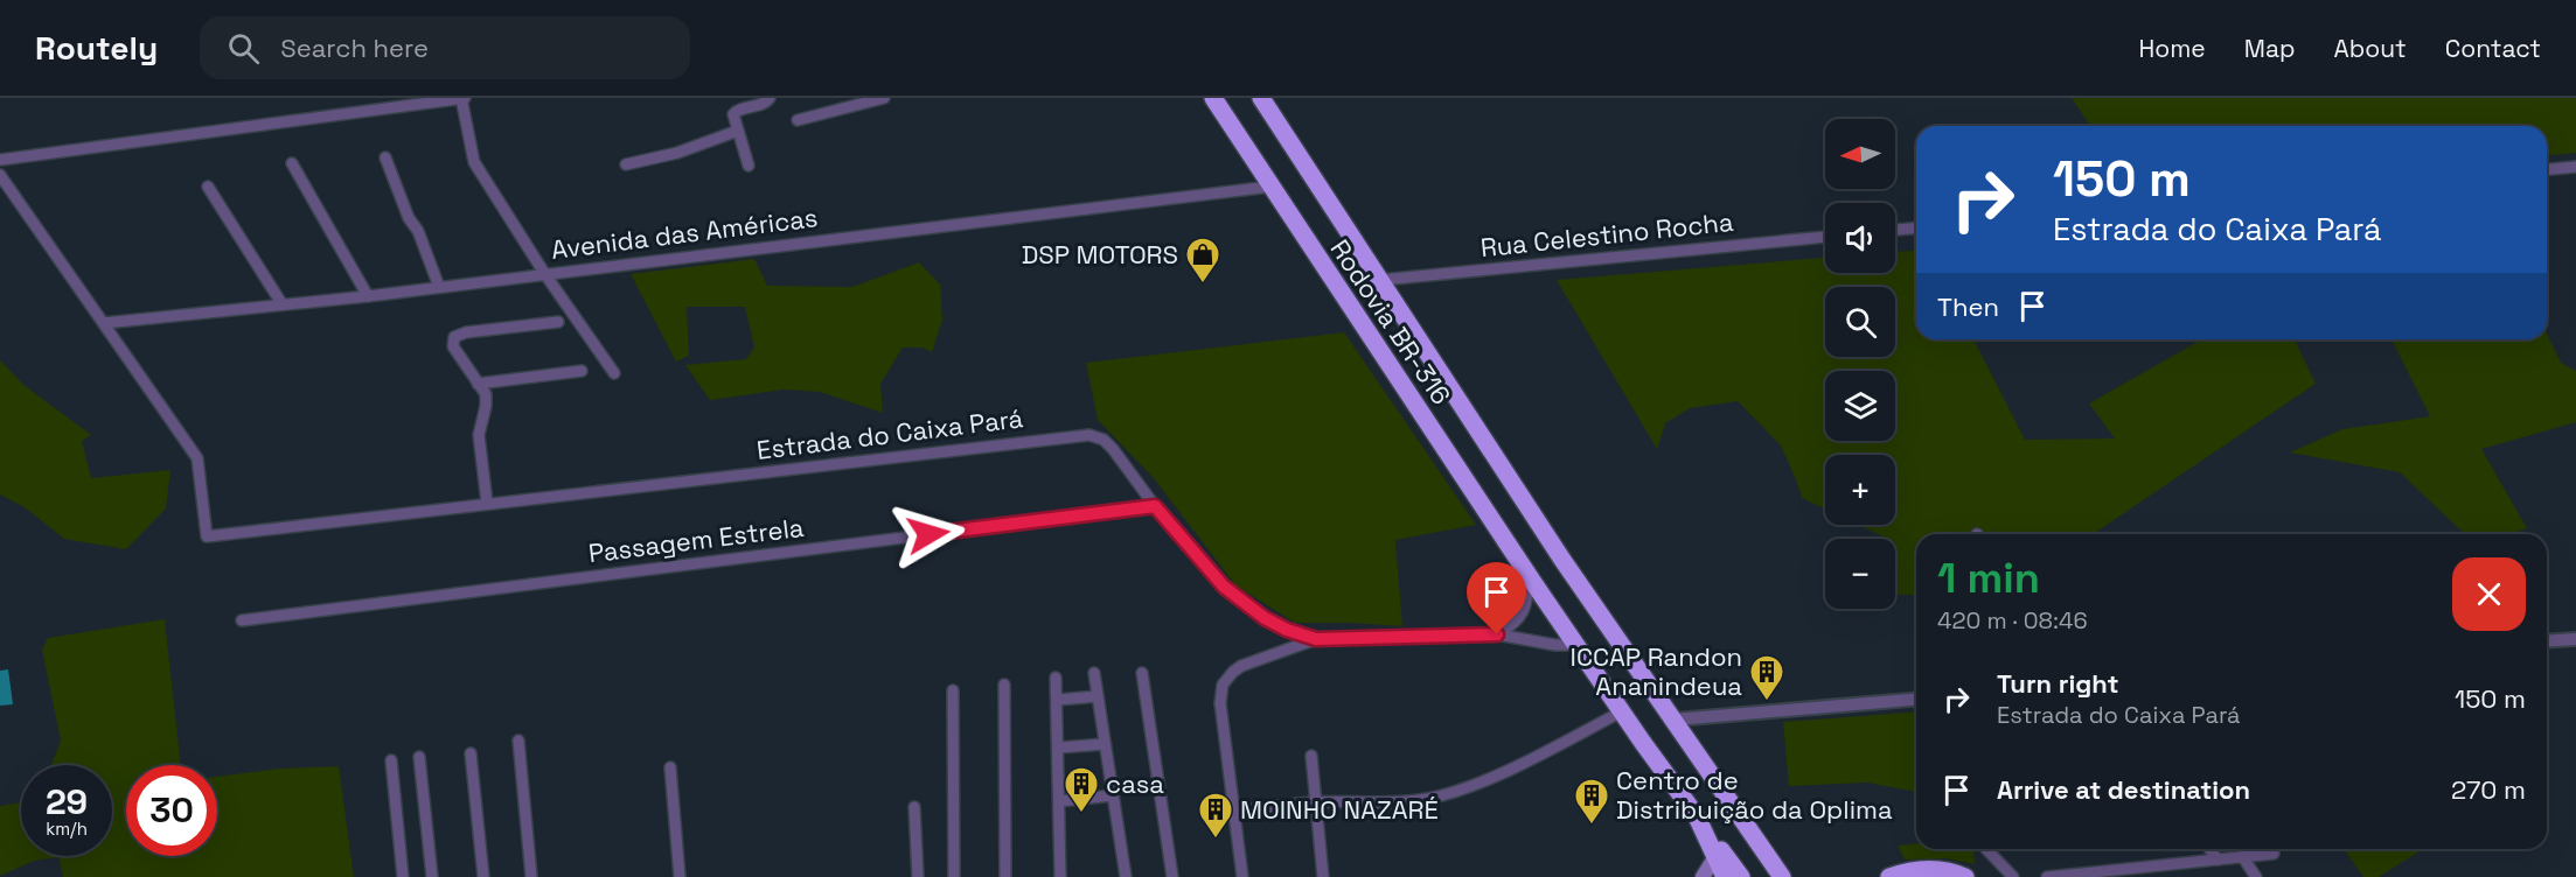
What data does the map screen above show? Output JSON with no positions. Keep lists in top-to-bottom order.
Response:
{
  "streets": {
    "highway": ["Rodovia BR-316"],
    "street": [
      "Avenida das Américas",
      "Rua Celestino Rocha",
      "Estrada do Caixa Pará",
      "Passagem Estrela"
    ]
  },
  "crossings": [
    ["Avenida das Américas", "Rodovia BR-316"],
    ["Avenida das Américas", "Estrada do Caixa Pará"],
    ["Rua Celestino Rocha", "Rodovia BR-316"],
    ["Rodovia BR-316", "Estrada do Caixa Pará"],
    ["Estrada do Caixa Pará", "Passagem Estrela"]
  ],
  "places": {
    "shop": ["DSP MOTORS"],
    "building": [
      "ICCAP Randon Ananindeua",
      "casa",
      "Centro de Distribuição da Oplima",
      "MOINHO NAZARÉ"
    ]
  },
  "north": "left",
  "page": {
    "header": "Routely",
    "search": "Search here",
    "nav": [
      "Home",
      "Map",
      "About",
      "Contact"
    ],
    "map_buttons": ["+", "−"],
    "turn": ["150 m", "Estrada do Caixa Pará"],
    "then": "Then",
    "heading": ["1 min", "420 m · 08:46"],
    "list": [
      {
        "name": "Turn right",
        "note": "Estrada do Caixa Pará",
        "value": "150 m"
      },
      {
        "name": "Arrive at destination",
        "value": "270 m"
      }
    ],
    "speed": "29 km/h",
    "limit": "30"
  }
}
